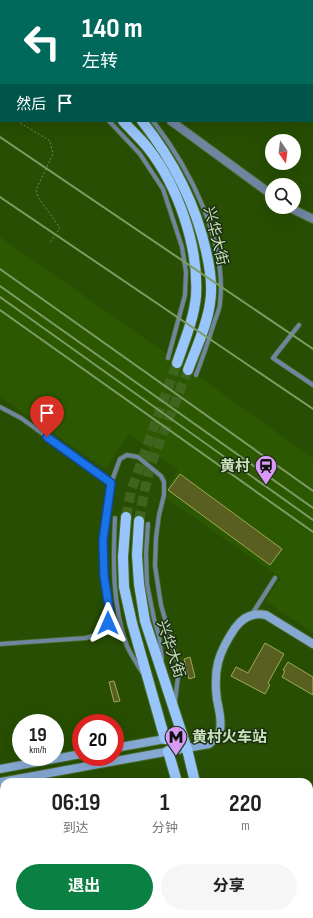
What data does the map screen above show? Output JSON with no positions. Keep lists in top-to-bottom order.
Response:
{
  "streets": {
    "main road": ["兴华大街"]
  },
  "places": {
    "station": ["黄村"],
    "metro station": ["黄村火车站"]
  },
  "north": "bottom",
  "page": {
    "turn": ["140 m", "左转"],
    "then": "然后",
    "speed": "19 km/h",
    "limit": "20",
    "eta": [
      "06:19",
      "到达",
      "1",
      "分钟",
      "220",
      "m"
    ],
    "buttons": ["退出", "分享"]
  }
}
